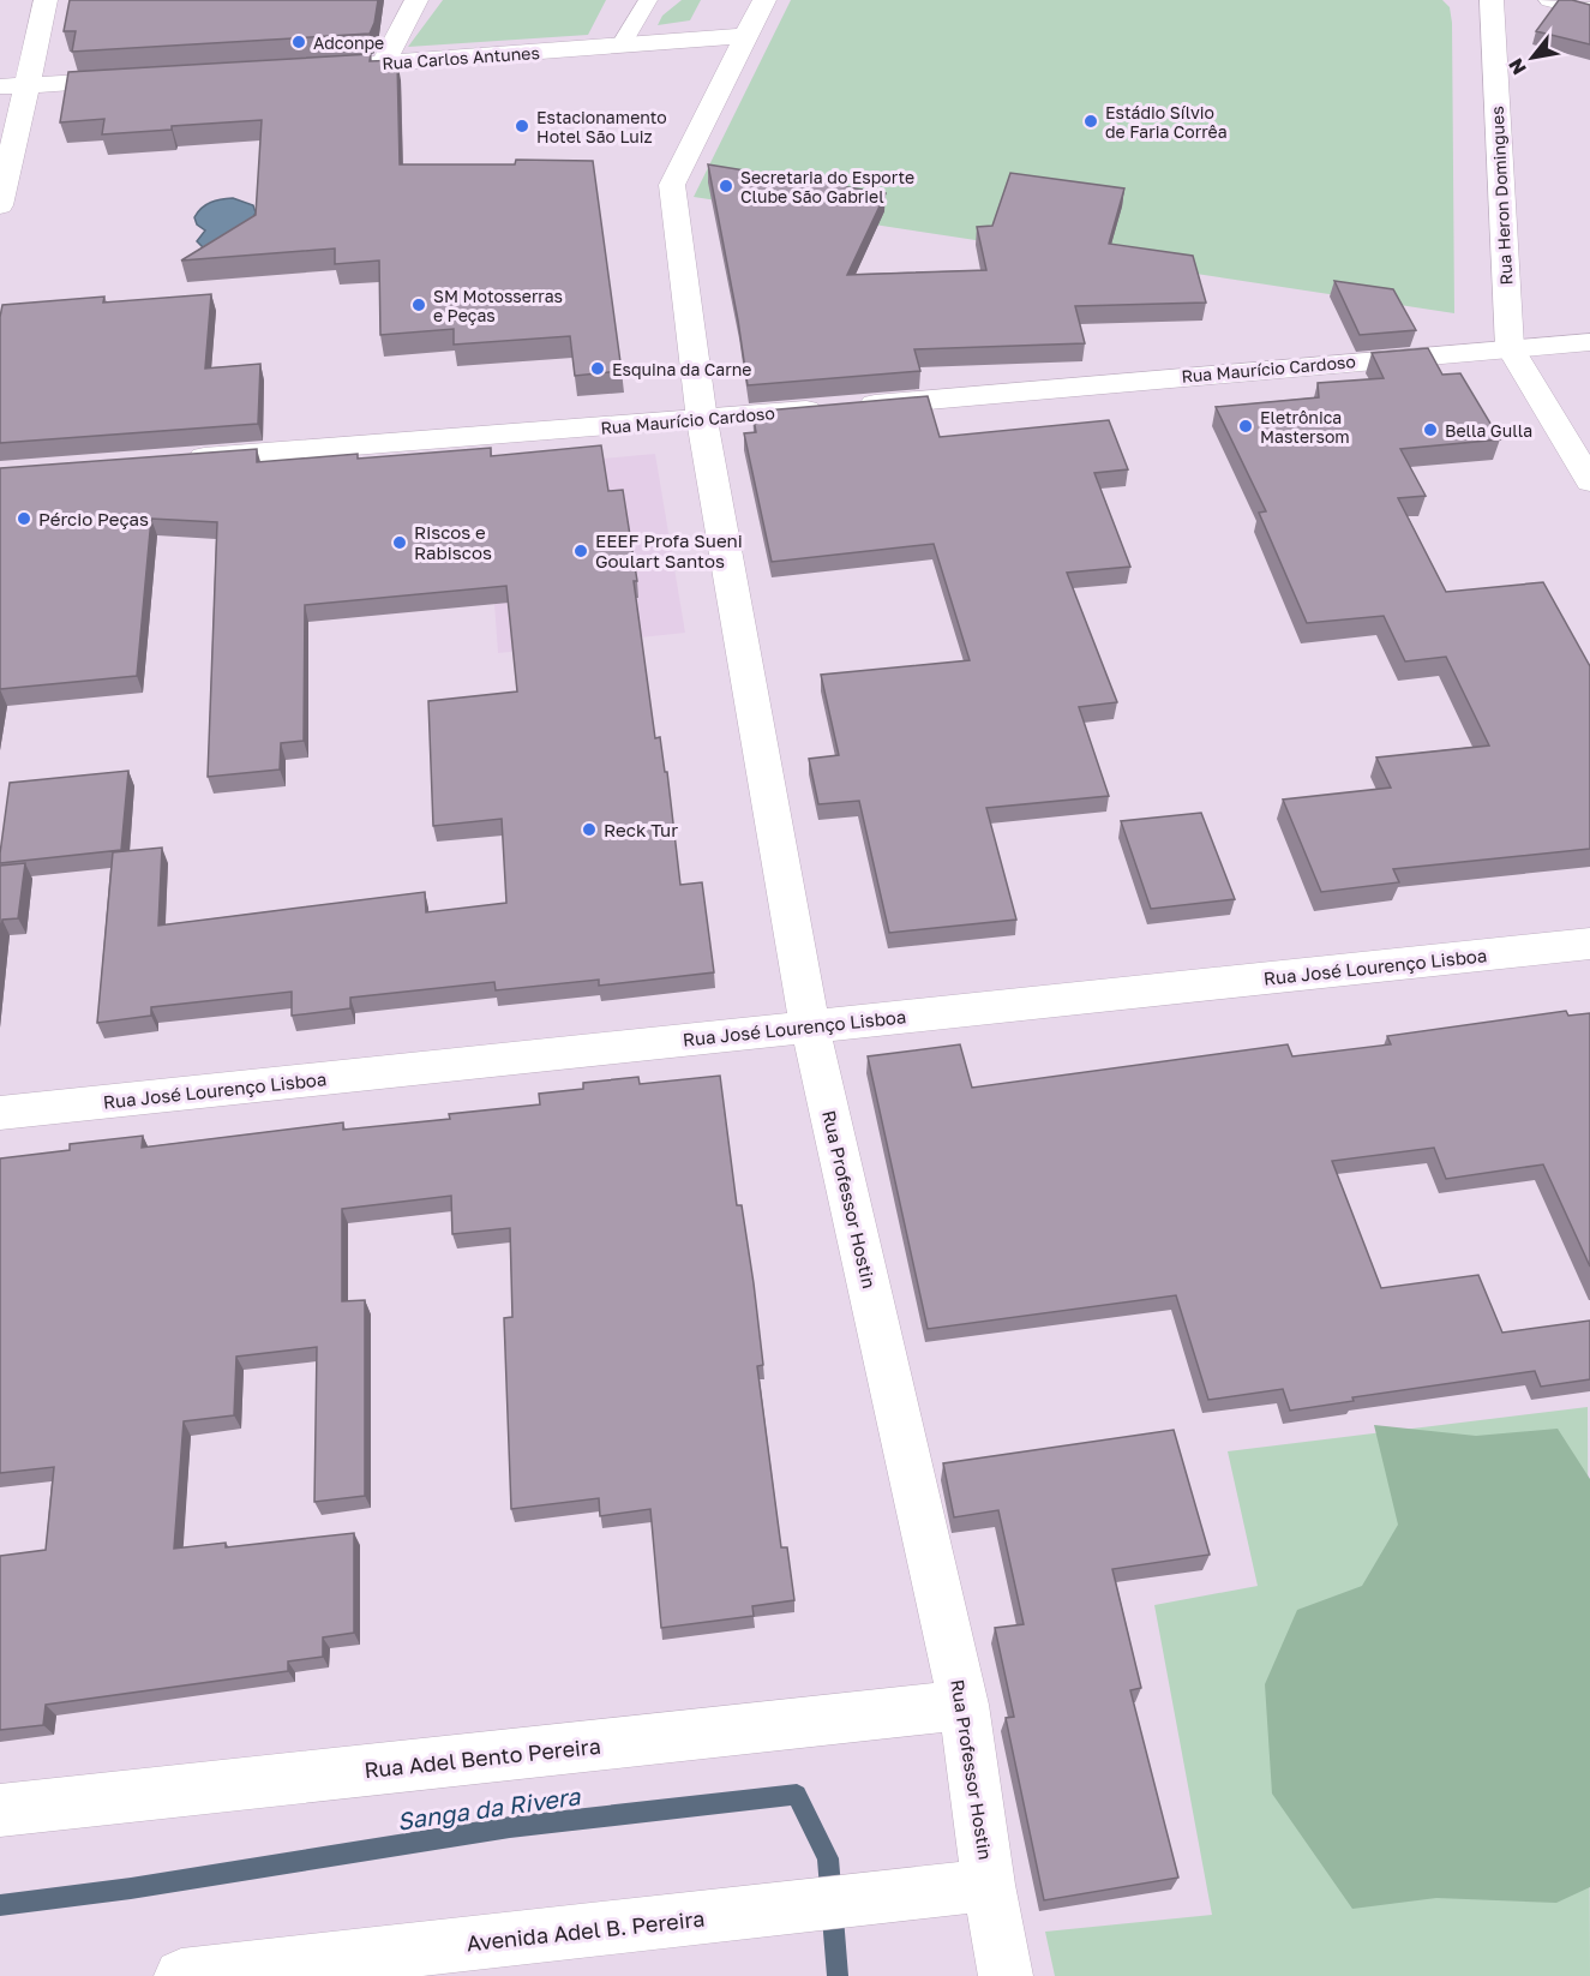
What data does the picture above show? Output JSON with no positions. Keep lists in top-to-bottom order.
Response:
{
  "streets": {
    "street": [
      "Rua Carlos Antunes",
      "Rua Heron Domingues",
      "Rua Maurício Cardoso",
      "Rua José Lourenço Lisboa",
      "Rua Professor Hostin",
      "Rua Adel Bento Pereira",
      "Avenida Adel B. Pereira"
    ]
  },
  "crossings": [
    ["Rua Carlos Antunes", "Rua Professor Hostin"],
    ["Rua Heron Domingues", "Rua Maurício Cardoso"],
    ["Rua Maurício Cardoso", "Rua Professor Hostin"],
    ["Rua José Lourenço Lisboa", "Rua Professor Hostin"],
    ["Rua Professor Hostin", "Rua Adel Bento Pereira"],
    ["Rua Professor Hostin", "Avenida Adel B. Pereira"]
  ],
  "water": ["Sanga da Rivera"],
  "places": [
    "Adconpe",
    "Estádio Sílvio de Faria Corrêa",
    "Estacionamento Hotel São Luiz",
    "Secretaria do Esporte Clube São Gabriel",
    "SM Motosserras e Peças",
    "Esquina da Carne",
    "Eletrônica Mastersom",
    "Bella Gulla",
    "Pércio Peças",
    "Riscos e Rabiscos",
    "EEEF Profª Sueni Goulart Santos",
    "Reck Tur"
  ],
  "north": "bottom left"
}
